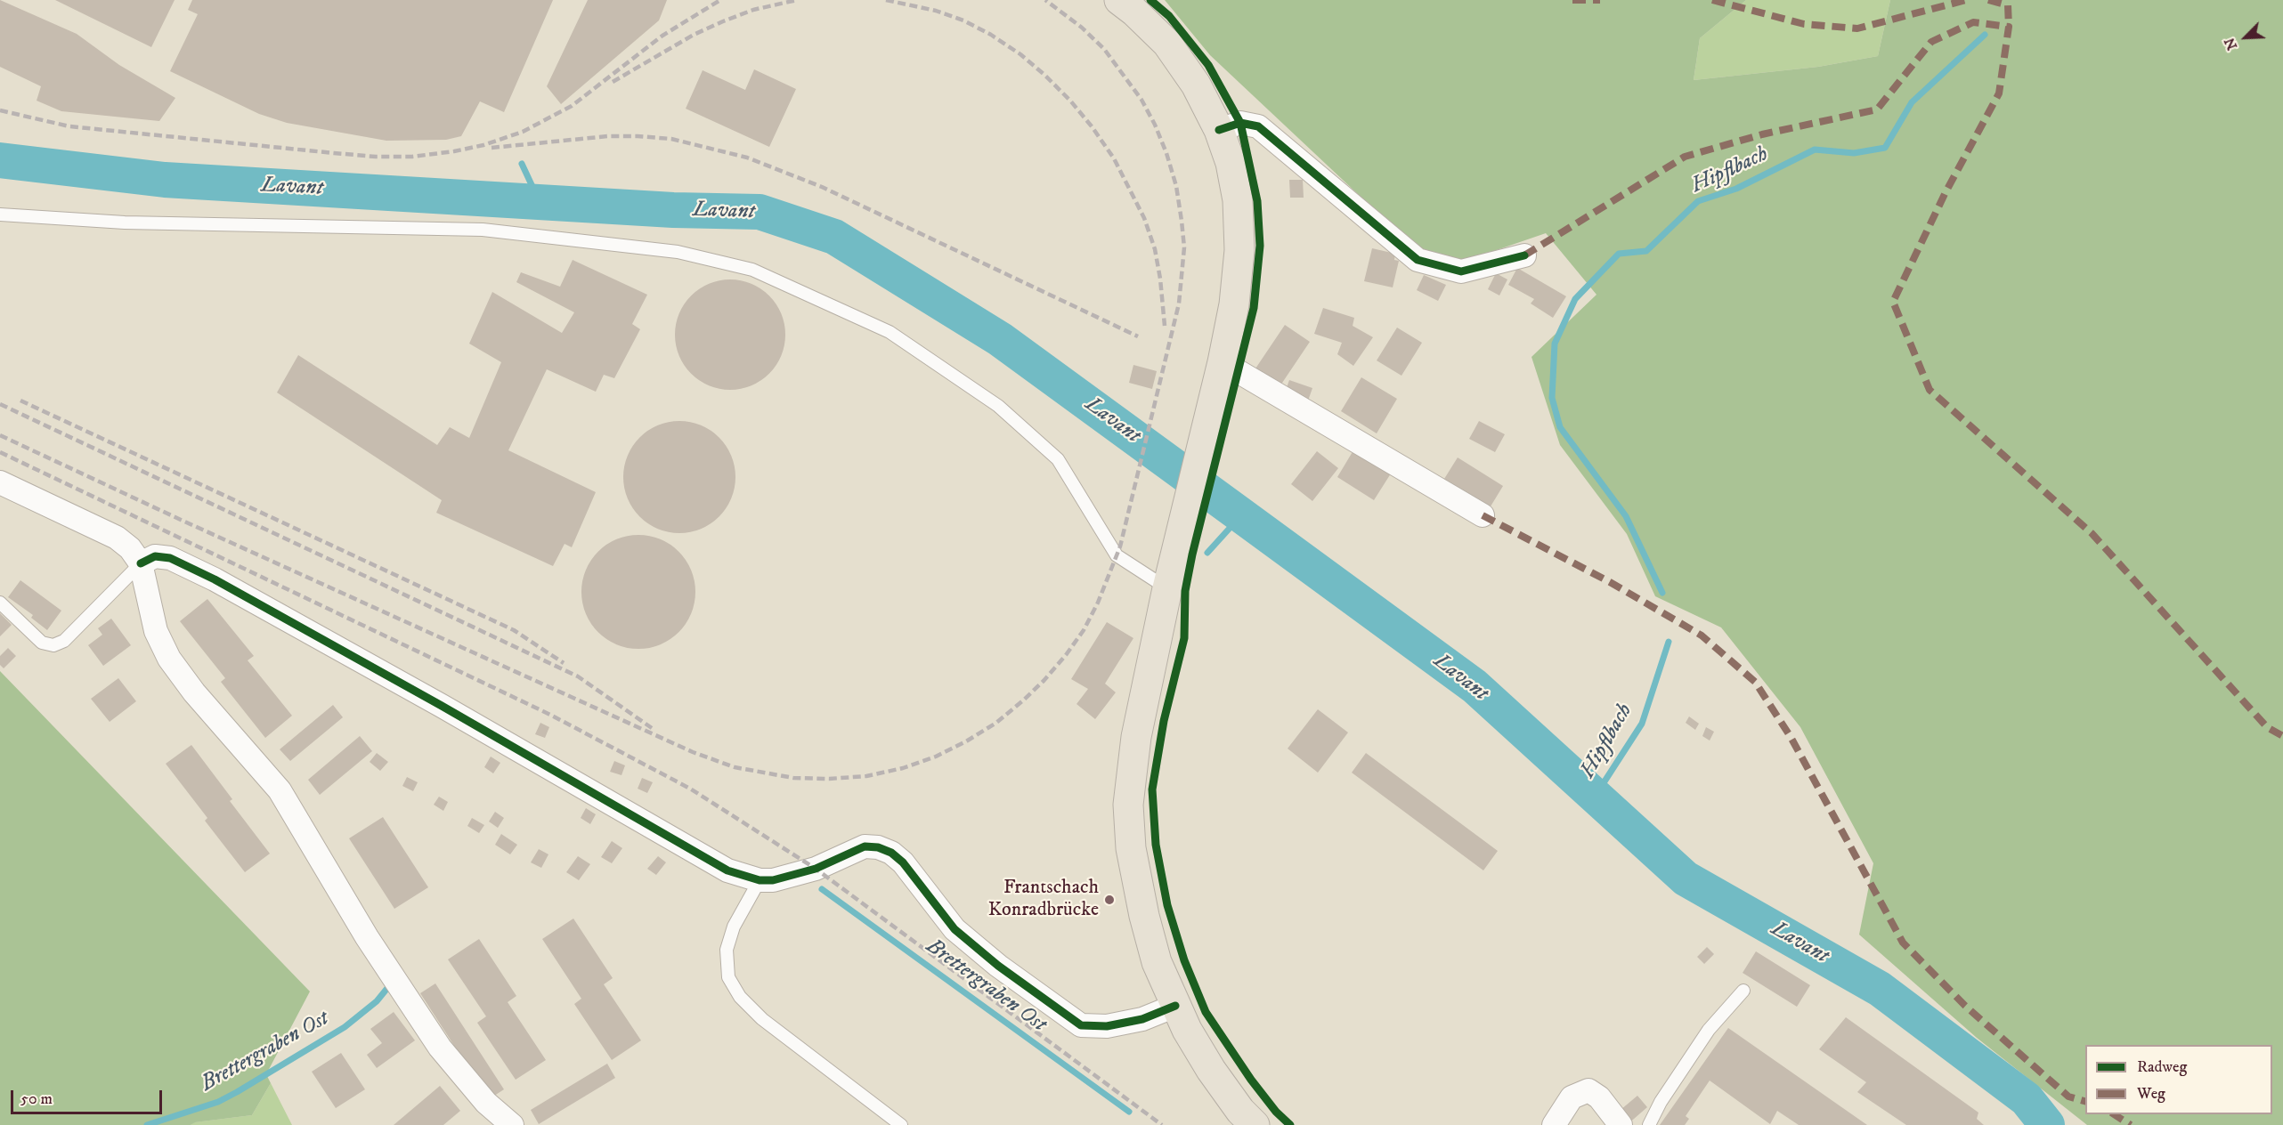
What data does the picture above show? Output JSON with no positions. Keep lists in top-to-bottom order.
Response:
{
  "water": ["Hipflbach", "Lavant", "Brettergraben Ost"],
  "places": ["Frantschach Konradbrücke"],
  "legend": ["Radweg", "Weg"],
  "scale_bar": "50 m",
  "north": "bottom left"
}
